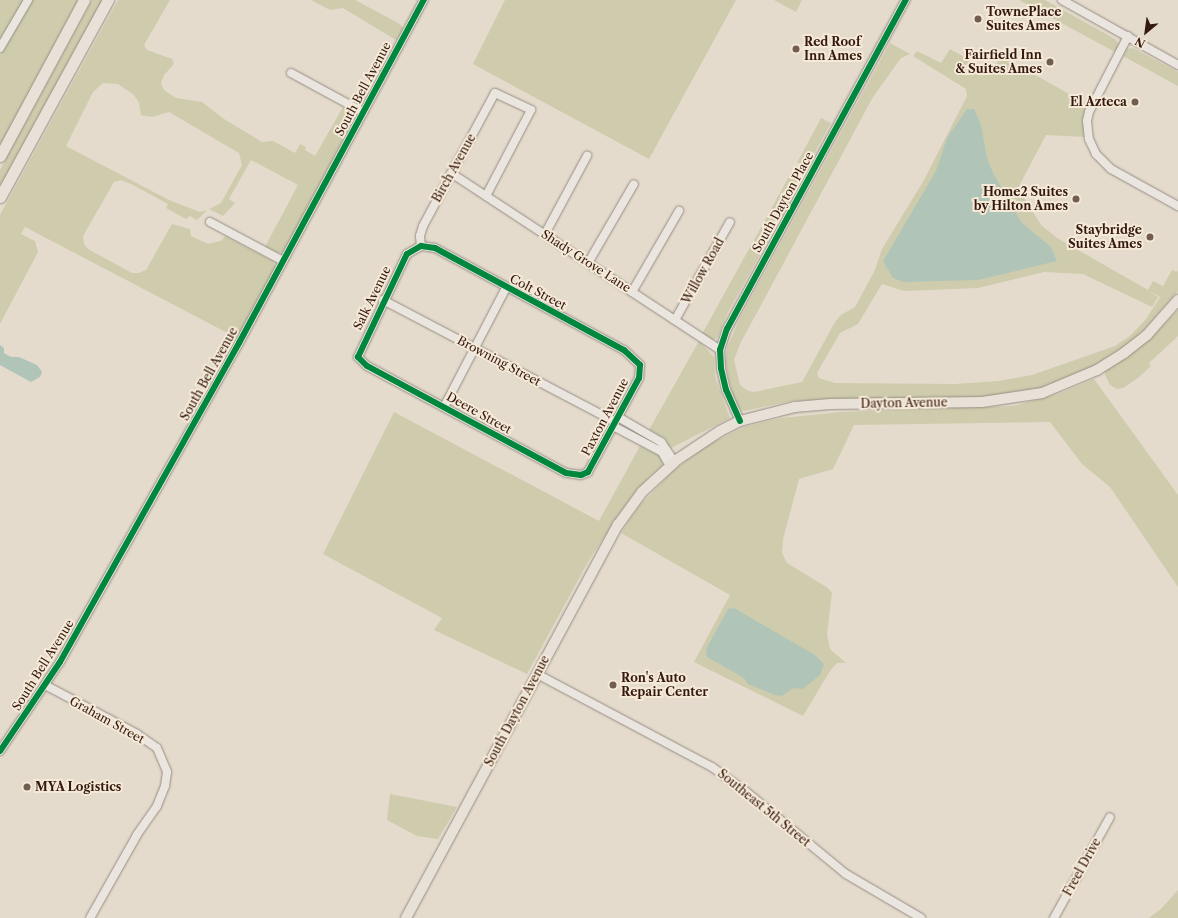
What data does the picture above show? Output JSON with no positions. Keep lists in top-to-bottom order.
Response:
{
  "streets": {
    "main road": ["Dayton Avenue", "South Dayton Avenue"],
    "street": [
      "South Bell Avenue",
      "Birch Avenue",
      "South Dayton Place",
      "Shady Grove Lane",
      "Willow Road",
      "Colt Street",
      "Salk Avenue",
      "Browning Street",
      "Deere Street",
      "Paxton Avenue",
      "Graham Street",
      "Southeast 5th Street",
      "Freel Drive"
    ]
  },
  "crossings": [
    ["South Bell Avenue", "Graham Street"],
    ["Birch Avenue", "Shady Grove Lane"],
    ["Birch Avenue", "Colt Street"],
    ["Birch Avenue", "Salk Avenue"],
    ["South Dayton Place", "Shady Grove Lane"],
    ["South Dayton Place", "Dayton Avenue"],
    ["Shady Grove Lane", "Willow Road"],
    ["Colt Street", "Salk Avenue"],
    ["Colt Street", "Paxton Avenue"],
    ["Salk Avenue", "Browning Street"],
    ["Salk Avenue", "Deere Street"],
    ["Browning Street", "Dayton Avenue"],
    ["Browning Street", "Paxton Avenue"],
    ["Dayton Avenue", "South Dayton Avenue"],
    ["Deere Street", "Paxton Avenue"],
    ["South Dayton Avenue", "Southeast 5th Street"]
  ],
  "places": [
    "TownePlace Suites Ames",
    "Red Roof Inn Ames",
    "Fairfield Inn & Suites Ames",
    "El Azteca",
    "Home2 Suites by Hilton Ames",
    "Staybridge Suites Ames",
    "Ron's Auto Repair Center",
    "MYA Logistics"
  ],
  "north": "bottom left"
}
